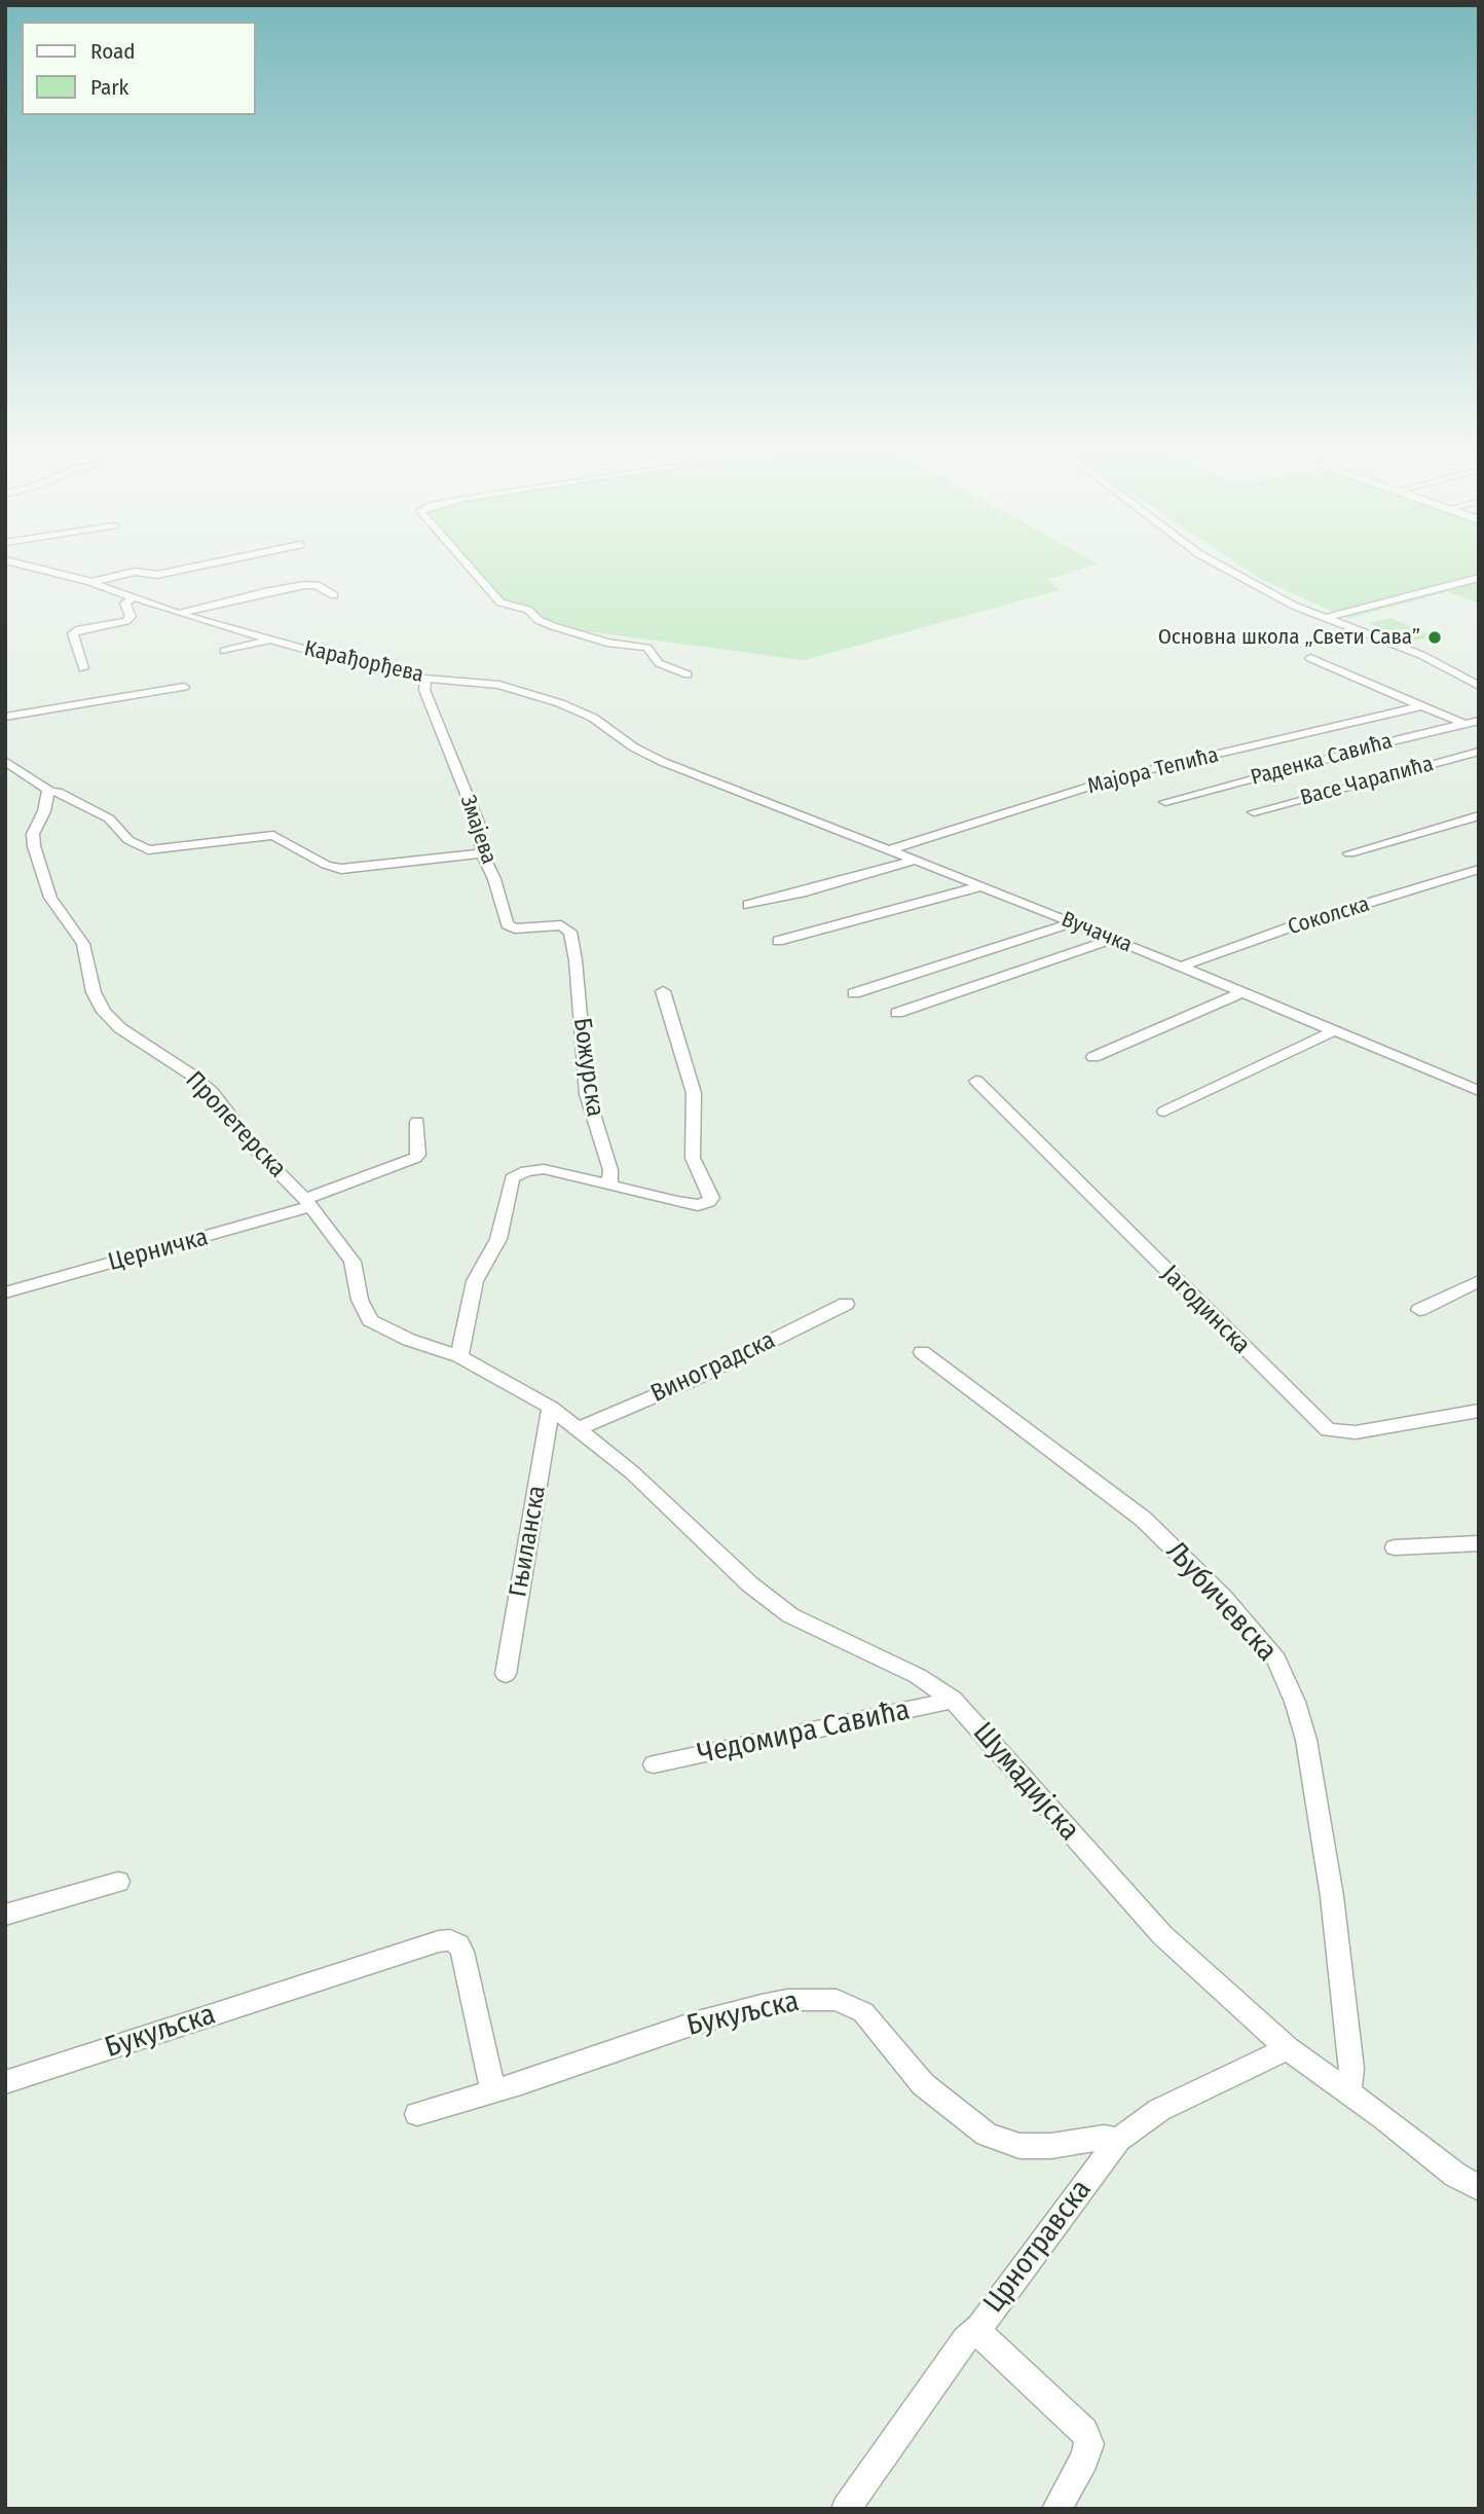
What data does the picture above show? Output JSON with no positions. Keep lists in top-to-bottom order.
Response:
{
  "streets": {
    "street": [
      "Карађорђева",
      "Раденка Савића",
      "Мајора Тепића",
      "Васе Чарапића",
      "Змајева",
      "Соколска",
      "Вучачка",
      "Божурска",
      "Пролетерска",
      "Церничка",
      "Јагодинска",
      "Виноградска",
      "Гњиланска",
      "Љубичевска",
      "Чедомира Савића",
      "Шумадијска",
      "Букуљска",
      "Црнотравска"
    ]
  },
  "crossings": [
    ["Карађорђева", "Змајева"],
    ["Карађорђева", "Вучачка"],
    ["Мајора Тепића", "Вучачка"],
    ["Змајева", "Божурска"],
    ["Соколска", "Вучачка"],
    ["Пролетерска", "Церничка"],
    ["Пролетерска", "Гњиланска"],
    ["Пролетерска", "Шумадијска"],
    ["Виноградска", "Шумадијска"],
    ["Гњиланска", "Шумадијска"],
    ["Љубичевска", "Шумадијска"],
    ["Чедомира Савића", "Шумадијска"],
    ["Шумадијска", "Црнотравска"],
    ["Букуљска", "Црнотравска"]
  ],
  "places": ["Основна школа „Свети Сава”"],
  "legend": ["Road", "Park"]
}
